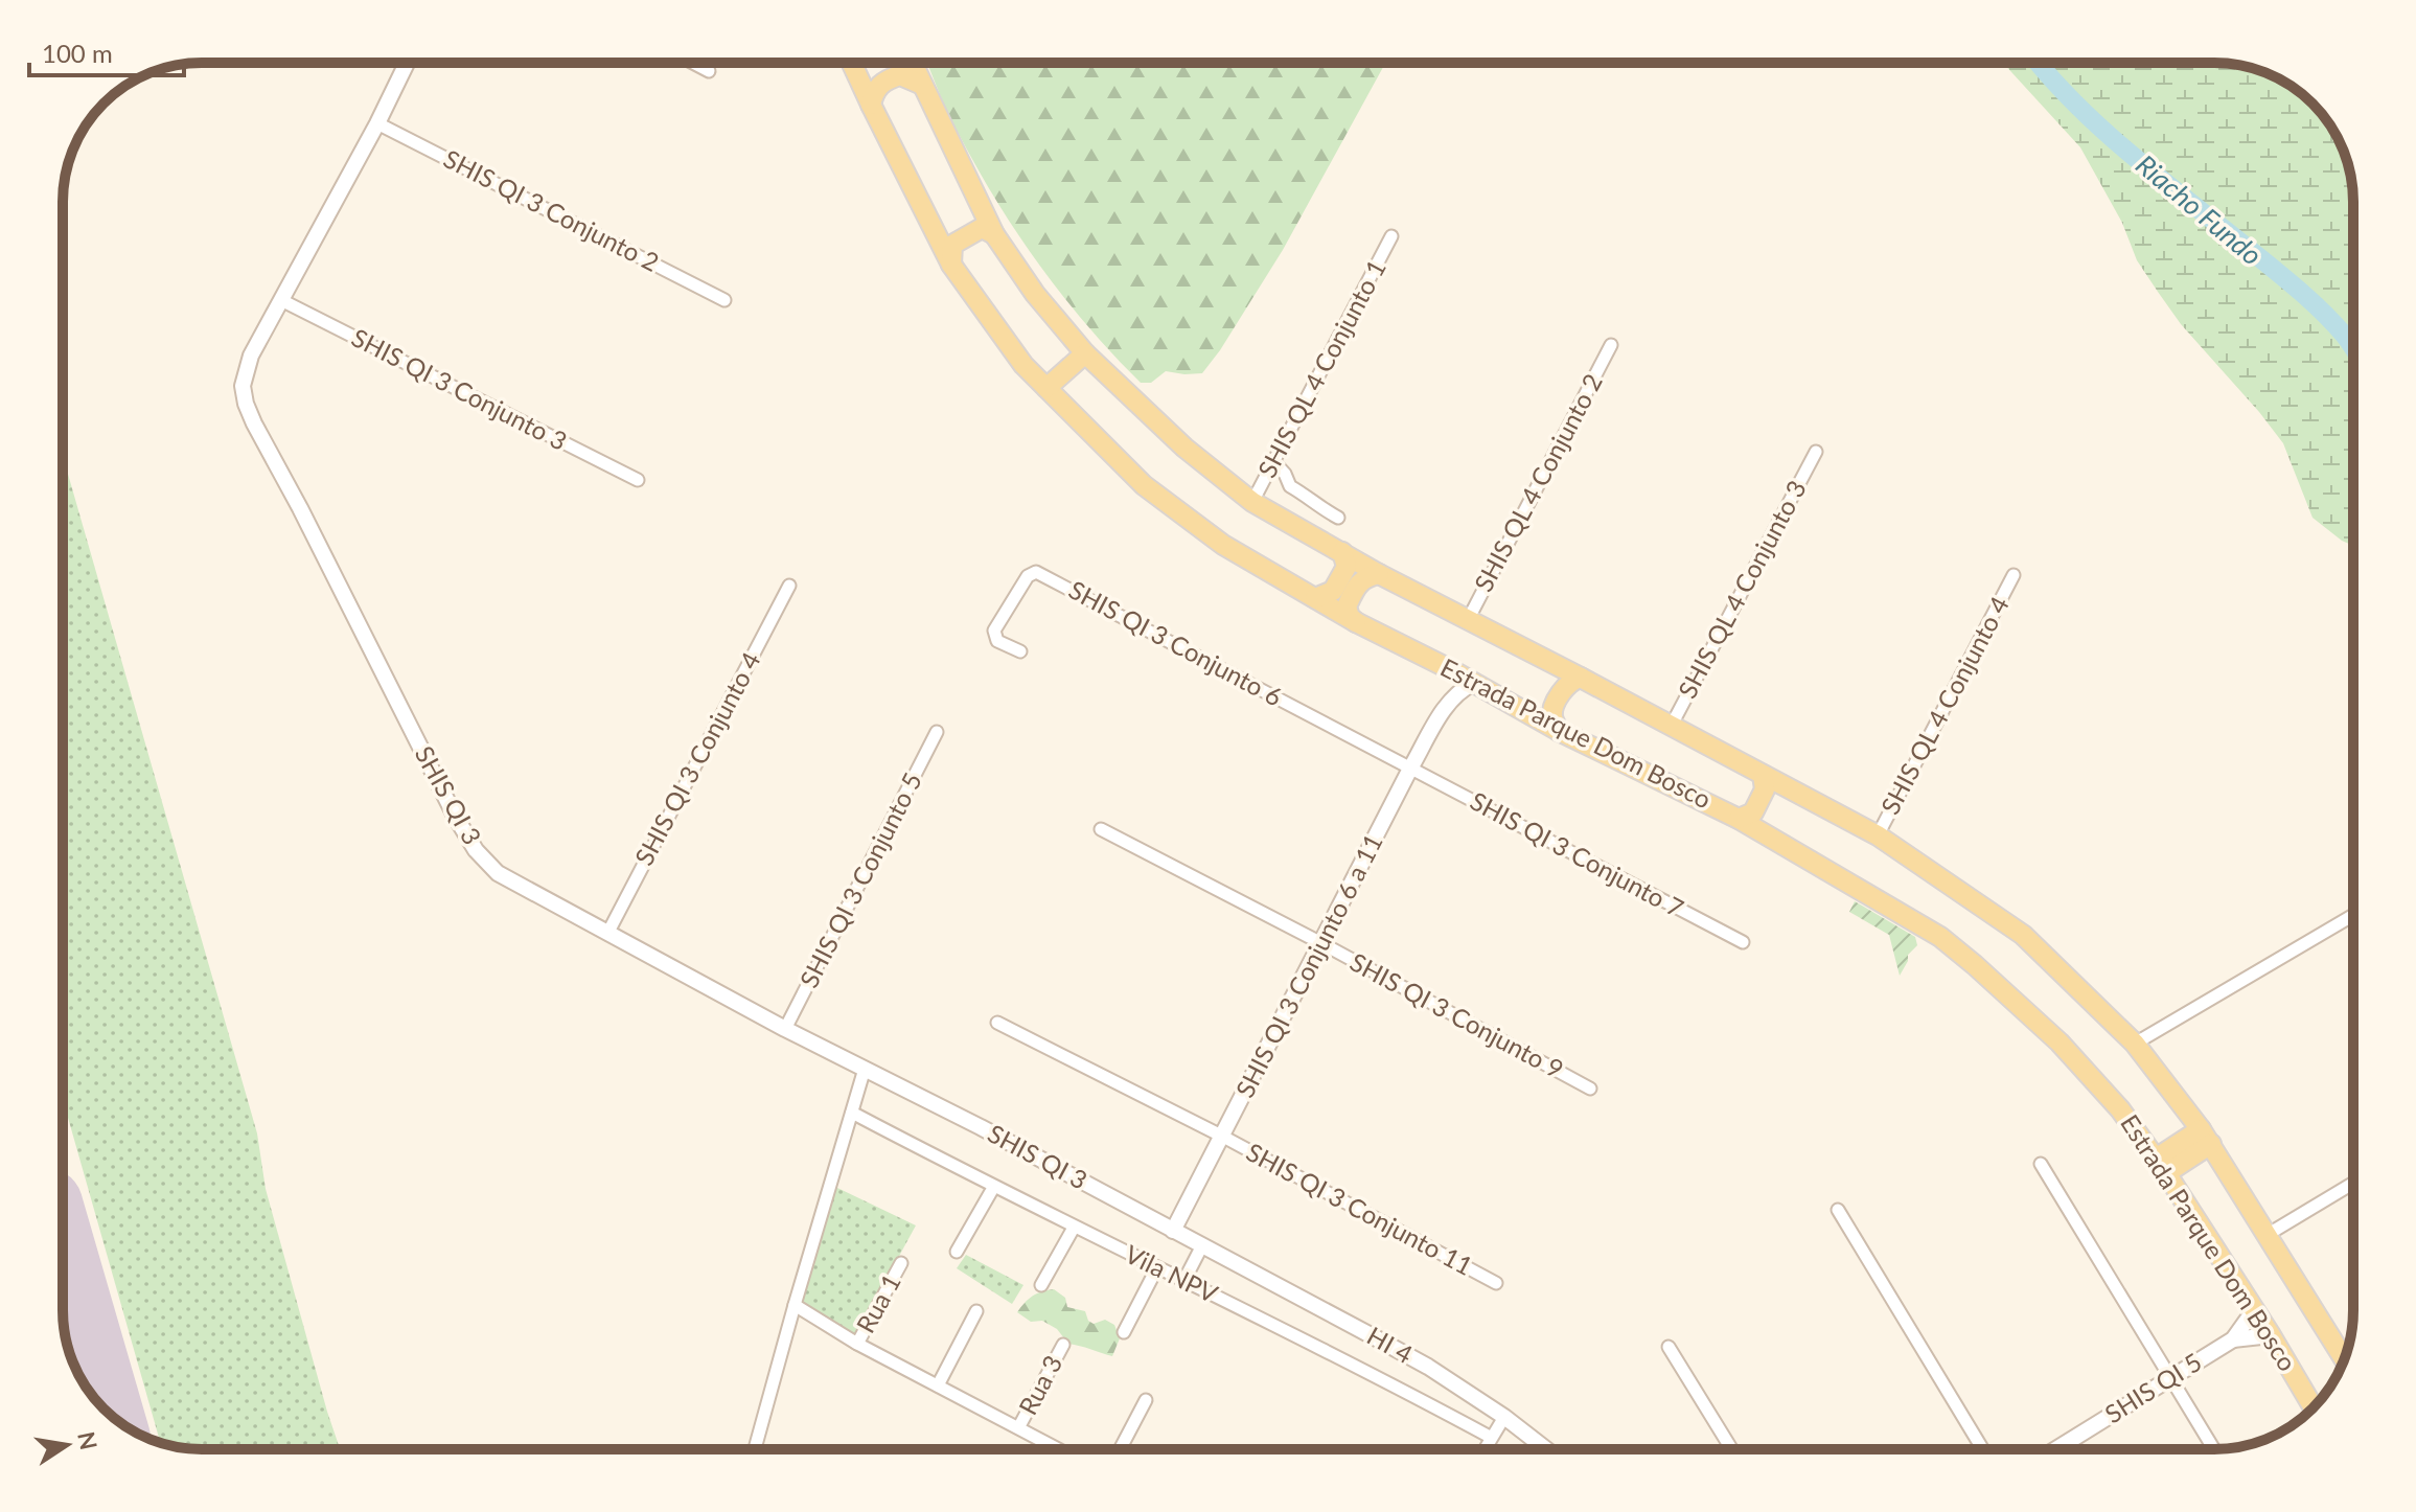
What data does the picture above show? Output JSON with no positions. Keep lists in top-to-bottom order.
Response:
{
  "streets": {
    "main road": ["Estrada Parque Dom Bosco"],
    "street": [
      "SHIS QI 3 Conjunto 2",
      "SHIS QL 4 Conjunto 1",
      "SHIS QI 3 Conjunto 3",
      "SHIS QL 4 Conjunto 2",
      "SHIS QL 4 Conjunto 3",
      "SHIS QI 3 Conjunto 6",
      "SHIS QL 4 Conjunto 4",
      "SHIS QI 3 Conjunto 4",
      "SHIS QI 3",
      "SHIS QI 3 Conjunto 7",
      "SHIS QI 3 Conjunto 5",
      "SHIS QI 3 Conjunto 6 a 11",
      "SHIS QI 3 Conjunto 9",
      "SHIS QI 3 Conjunto 11",
      "Vila NPV",
      "Rua 1",
      "HI 4",
      "Rua 3",
      "SHIS QI 5"
    ]
  },
  "crossings": [
    ["SHIS QI 3 Conjunto 2", "SHIS QI 3"],
    ["SHIS QL 4 Conjunto 1", "Estrada Parque Dom Bosco"],
    ["SHIS QI 3 Conjunto 3", "SHIS QI 3"],
    ["SHIS QL 4 Conjunto 2", "Estrada Parque Dom Bosco"],
    ["SHIS QL 4 Conjunto 3", "Estrada Parque Dom Bosco"],
    ["SHIS QI 3 Conjunto 6", "SHIS QI 3 Conjunto 7"],
    ["SHIS QI 3 Conjunto 6", "SHIS QI 3 Conjunto 6 a 11"],
    ["SHIS QL 4 Conjunto 4", "Estrada Parque Dom Bosco"],
    ["Estrada Parque Dom Bosco", "SHIS QI 3 Conjunto 6 a 11"],
    ["Estrada Parque Dom Bosco", "SHIS QI 5"],
    ["SHIS QI 3 Conjunto 4", "SHIS QI 3"],
    ["SHIS QI 3", "SHIS QI 3 Conjunto 5"],
    ["SHIS QI 3", "SHIS QI 3 Conjunto 6 a 11"],
    ["SHIS QI 3", "HI 4"],
    ["SHIS QI 3 Conjunto 7", "SHIS QI 3 Conjunto 6 a 11"],
    ["SHIS QI 3 Conjunto 6 a 11", "SHIS QI 3 Conjunto 9"],
    ["SHIS QI 3 Conjunto 6 a 11", "SHIS QI 3 Conjunto 11"]
  ],
  "water": ["Riacho Fundo"],
  "scale_bar": "100 m",
  "north": "right"
}
